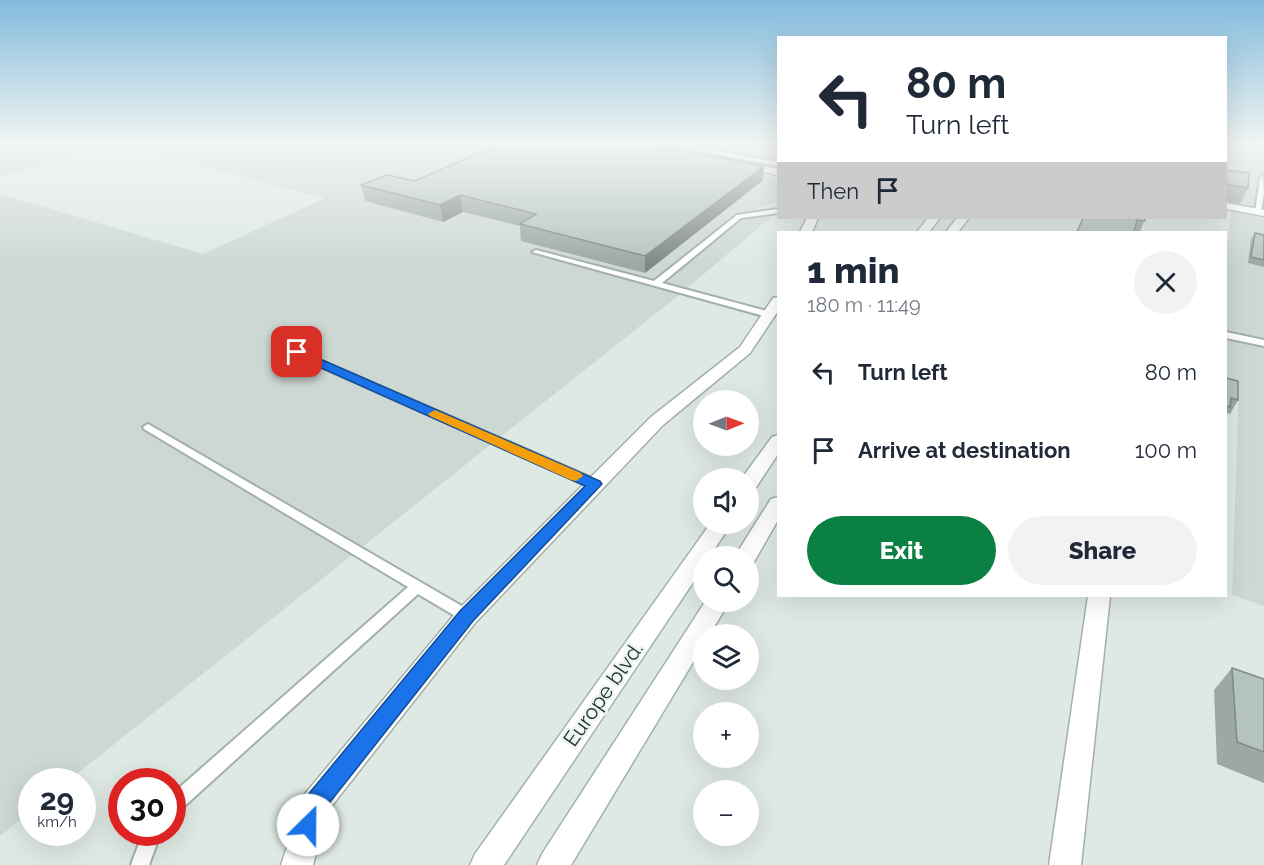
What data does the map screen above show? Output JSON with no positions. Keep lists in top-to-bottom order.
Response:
{
  "streets": {
    "street": ["Europe blvd."]
  },
  "north": "right",
  "page": {
    "turn": ["80 m", "Turn left"],
    "then": "Then",
    "heading": ["1 min", "180 m · 11:49"],
    "list": [
      {
        "name": "Turn left",
        "value": "80 m"
      },
      {
        "name": "Arrive at destination",
        "value": "100 m"
      }
    ],
    "map_buttons": ["+", "−"],
    "buttons": ["Exit", "Share"],
    "speed": "29 km/h",
    "limit": "30"
  }
}
